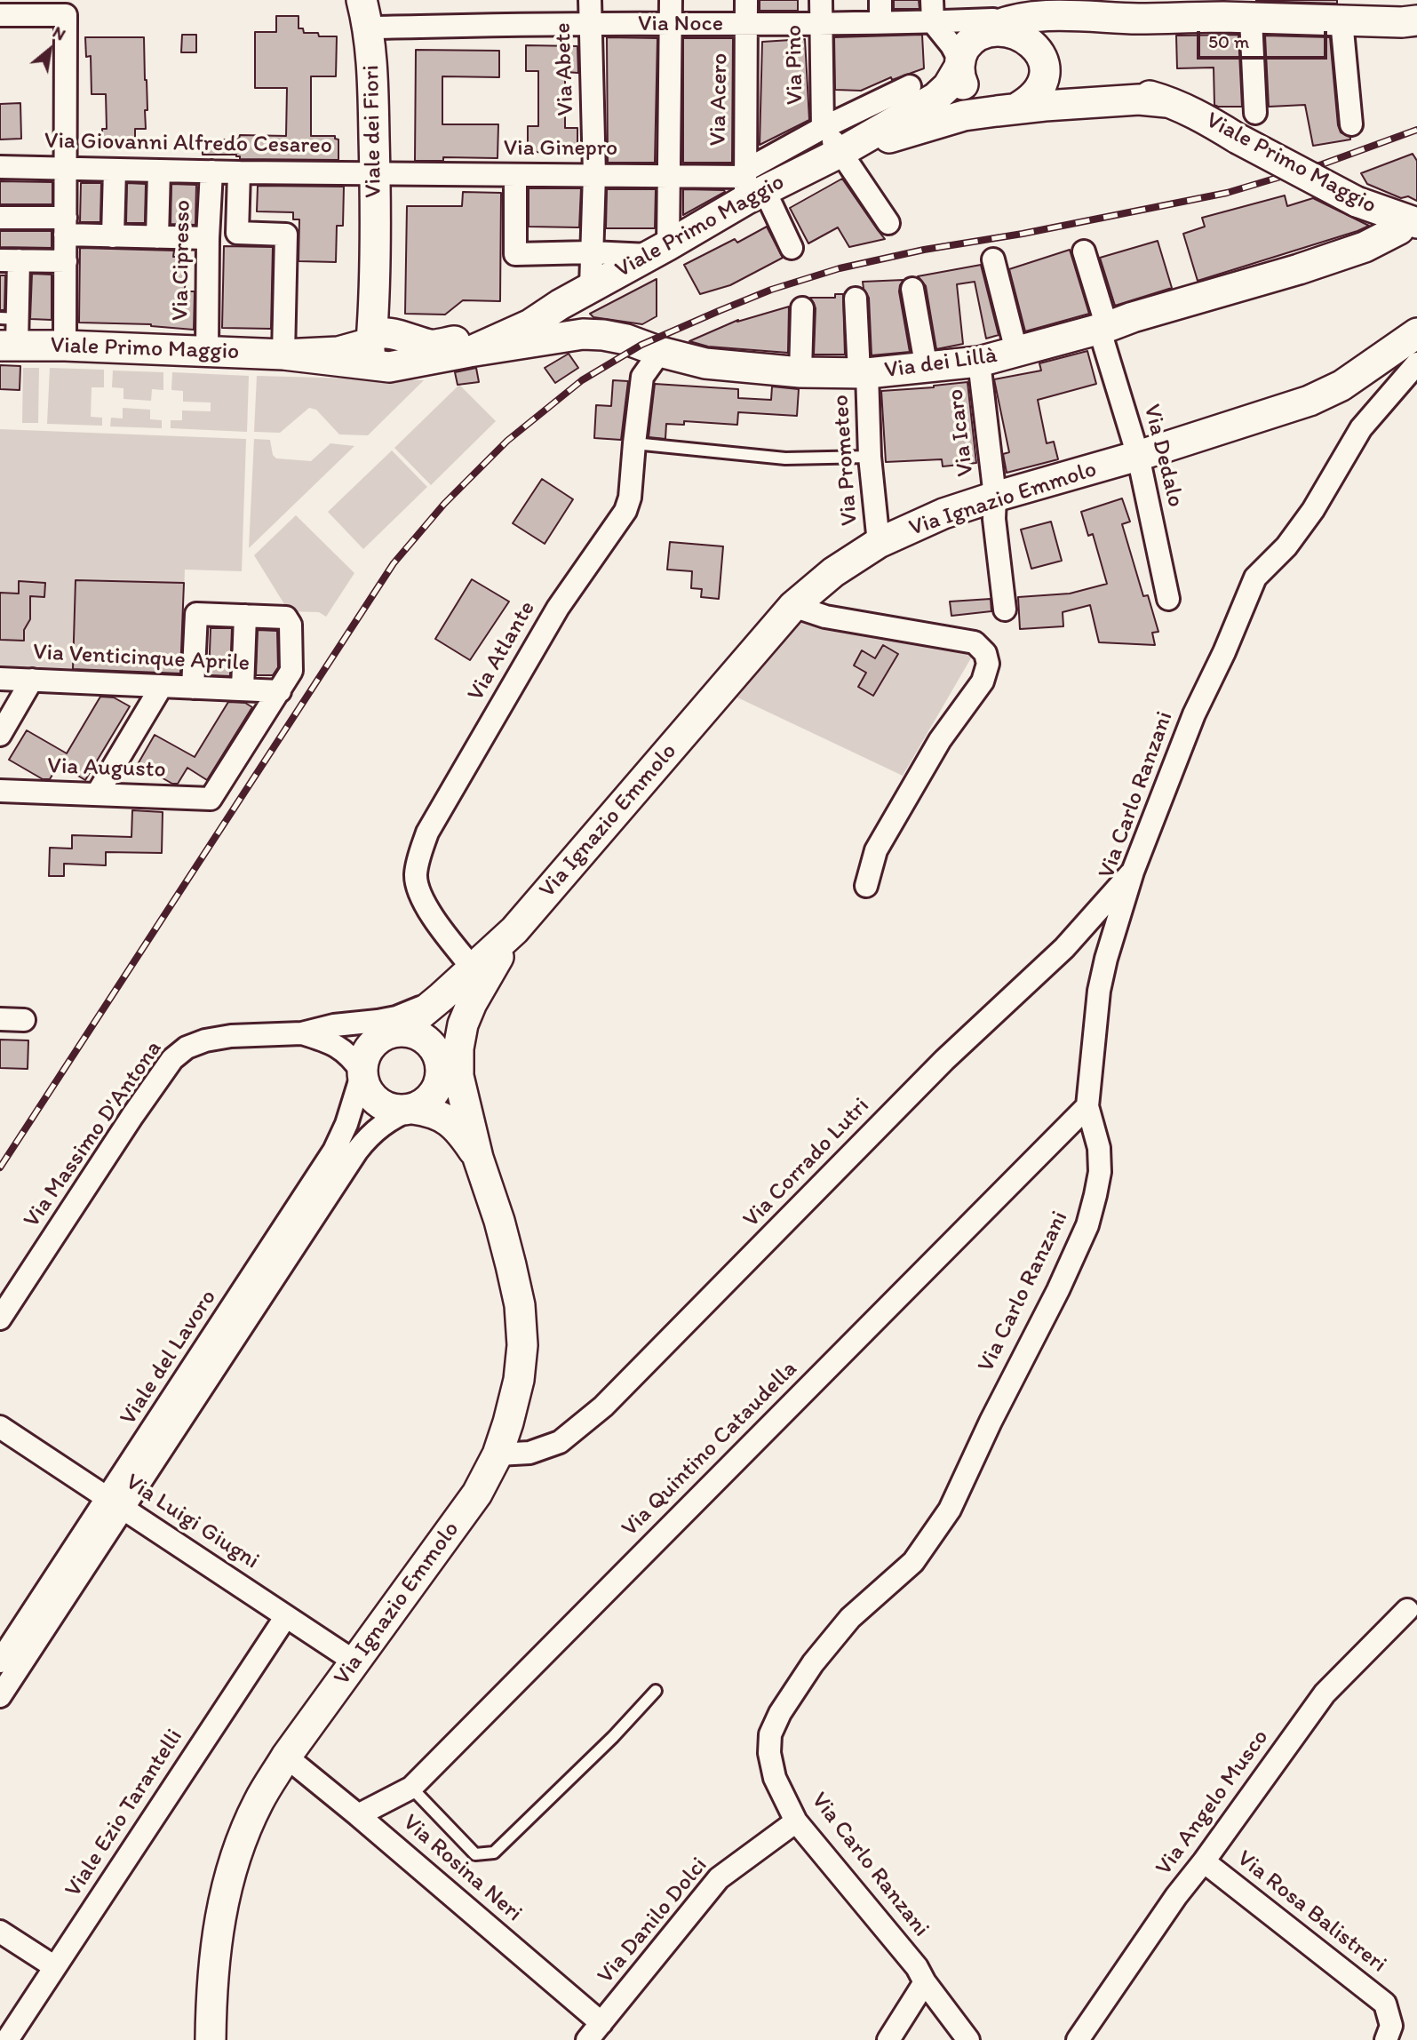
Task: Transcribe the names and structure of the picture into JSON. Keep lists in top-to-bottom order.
{
  "streets": {
    "street": [
      "Via Noce",
      "Via Pino",
      "Via Abete",
      "Via Acero",
      "Viale dei Fiori",
      "Via Giovanni Alfredo Cesareo",
      "Via Ginepro",
      "Viale Primo Maggio",
      "Via Cipresso",
      "Via dei Lillà",
      "Via Icaro",
      "Via Dedalo",
      "Via Prometeo",
      "Via Ignazio Emmolo",
      "Via Atlante",
      "Via Venticinque Aprile",
      "Via Augusto",
      "Via Carlo Ranzani",
      "Via Massimo D'Antona",
      "Via Corrado Lutri",
      "Viale del Lavoro",
      "Via Quintino Cataudella",
      "Via Luigi Giugni",
      "Via Angelo Musco",
      "Viale Ezio Tarantelli",
      "Via Rosina Neri",
      "Via Rosa Balistreri",
      "Via Danilo Dolci"
    ]
  },
  "crossings": [
    ["Via Noce", "Via Pino"],
    ["Via Noce", "Via Abete"],
    ["Via Noce", "Via Acero"],
    ["Via Noce", "Viale dei Fiori"],
    ["Via Abete", "Via Ginepro"],
    ["Via Abete", "Viale Primo Maggio"],
    ["Via Acero", "Via Ginepro"],
    ["Via Acero", "Viale Primo Maggio"],
    ["Viale dei Fiori", "Via Giovanni Alfredo Cesareo"],
    ["Viale dei Fiori", "Via Ginepro"],
    ["Viale dei Fiori", "Viale Primo Maggio"],
    ["Via Giovanni Alfredo Cesareo", "Via Ginepro"],
    ["Via Giovanni Alfredo Cesareo", "Via Cipresso"],
    ["Via Ginepro", "Viale Primo Maggio"],
    ["Viale Primo Maggio", "Via Cipresso"],
    ["Viale Primo Maggio", "Via dei Lillà"],
    ["Via dei Lillà", "Via Icaro"],
    ["Via dei Lillà", "Via Dedalo"],
    ["Via dei Lillà", "Via Prometeo"],
    ["Via dei Lillà", "Via Atlante"],
    ["Via Icaro", "Via Ignazio Emmolo"],
    ["Via Dedalo", "Via Ignazio Emmolo"],
    ["Via Prometeo", "Via Ignazio Emmolo"],
    ["Via Ignazio Emmolo", "Via Carlo Ranzani"],
    ["Via Ignazio Emmolo", "Via Corrado Lutri"],
    ["Via Ignazio Emmolo", "Via Luigi Giugni"],
    ["Via Ignazio Emmolo", "Via Rosina Neri"],
    ["Via Venticinque Aprile", "Via Augusto"],
    ["Via Carlo Ranzani", "Via Corrado Lutri"],
    ["Via Carlo Ranzani", "Via Quintino Cataudella"],
    ["Via Carlo Ranzani", "Via Danilo Dolci"],
    ["Viale del Lavoro", "Via Luigi Giugni"],
    ["Via Quintino Cataudella", "Via Rosina Neri"],
    ["Via Luigi Giugni", "Viale Ezio Tarantelli"],
    ["Via Angelo Musco", "Via Rosa Balistreri"],
    ["Via Rosina Neri", "Via Danilo Dolci"]
  ],
  "scale_bar": "50 m",
  "north": "top right"
}
